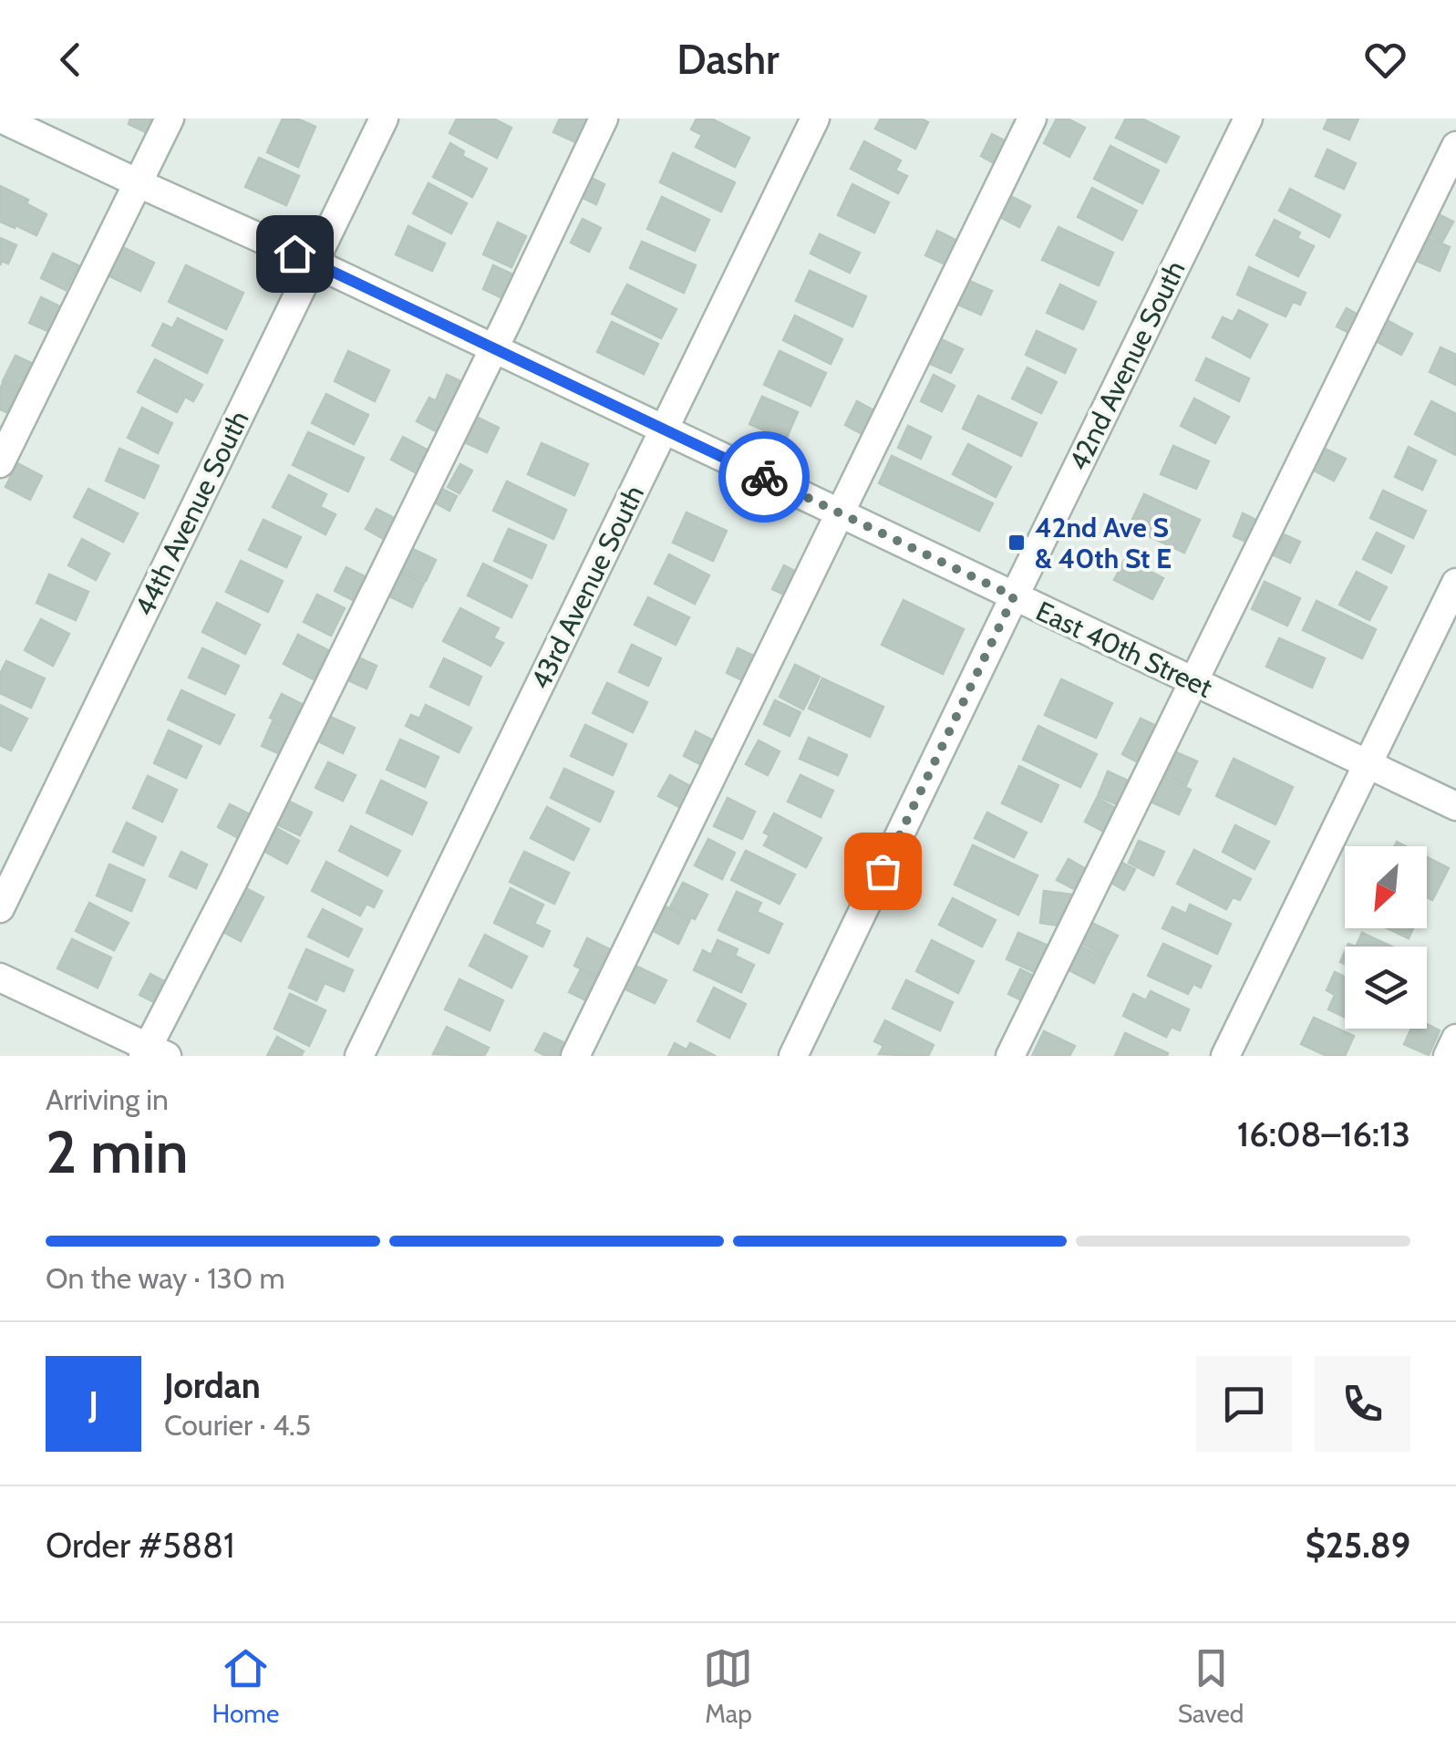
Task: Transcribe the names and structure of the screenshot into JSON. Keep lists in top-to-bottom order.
{
  "streets": {
    "street": [
      "42nd Avenue South",
      "44th Avenue South",
      "43rd Avenue South",
      "East 40th Street"
    ]
  },
  "crossings": [
    ["42nd Avenue South", "East 40th Street"],
    ["44th Avenue South", "East 40th Street"],
    ["43rd Avenue South", "East 40th Street"]
  ],
  "places": {
    "transit": ["42nd Ave S & 40th St E"]
  },
  "north": "bottom left",
  "page": {
    "header": "Dashr",
    "heading": ["2 min", "Arriving in", "16:08–16:13"],
    "panel": [
      "Jordan",
      "Courier · 4.5",
      "Order #5881",
      "$25.89"
    ],
    "bar": "On the way · 130 m",
    "round": "J",
    "tabs": ["Home", "Map", "Saved"]
  }
}
